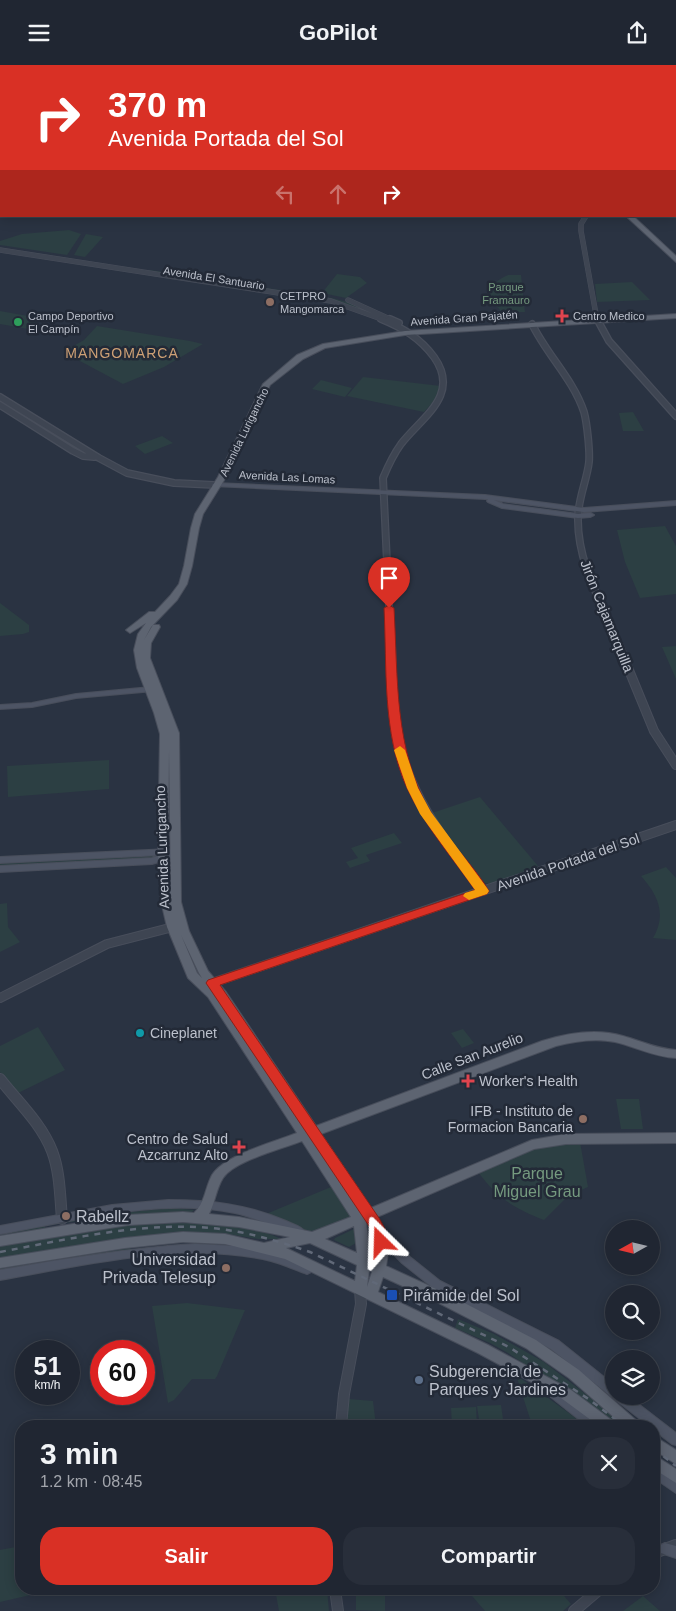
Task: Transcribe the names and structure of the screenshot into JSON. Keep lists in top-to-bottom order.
{
  "streets": {
    "main road": [
      "Avenida Gran Pajatén",
      "Avenida Lurigancho",
      "Avenida Las Lomas",
      "Calle San Aurelio"
    ],
    "street": ["Avenida El Santuario", "Jirón Cajamarquilla", "Avenida Portada del Sol"]
  },
  "crossings": [
    ["Avenida El Santuario", "Avenida Gran Pajatén"],
    ["Avenida El Santuario", "Avenida Lurigancho"],
    ["Avenida El Santuario", "Avenida Las Lomas"],
    ["Avenida El Santuario", "Avenida Portada del Sol"],
    ["Avenida Gran Pajatén", "Avenida Lurigancho"],
    ["Avenida Gran Pajatén", "Jirón Cajamarquilla"],
    ["Avenida Lurigancho", "Avenida Las Lomas"],
    ["Avenida Lurigancho", "Avenida Portada del Sol"],
    ["Avenida Lurigancho", "Calle San Aurelio"],
    ["Avenida Las Lomas", "Jirón Cajamarquilla"]
  ],
  "districts": ["MANGOMARCA"],
  "parks": ["Parque Framauro", "Parque Miguel Grau"],
  "places": {
    "other": [
      "CETPRO Mangomarca",
      "Campo Deportivo El Campín",
      "Cineplanet",
      "IFB - Instituto de Formacion Bancaria",
      "Rabellz",
      "Universidad Privada Telesup",
      "Subgerencia de Parques y Jardines"
    ],
    "health": ["Centro Medico", "Worker's Health", "Centro de Salud Azcarrunz Alto"],
    "transit": ["Pirámide del Sol"]
  },
  "north": "left",
  "page": {
    "header": "GoPilot",
    "turn": ["370 m", "Avenida Portada del Sol"],
    "speed": "51 km/h",
    "limit": "60",
    "heading": ["3 min", "1.2 km · 08:45"],
    "buttons": ["Salir", "Compartir"]
  }
}
